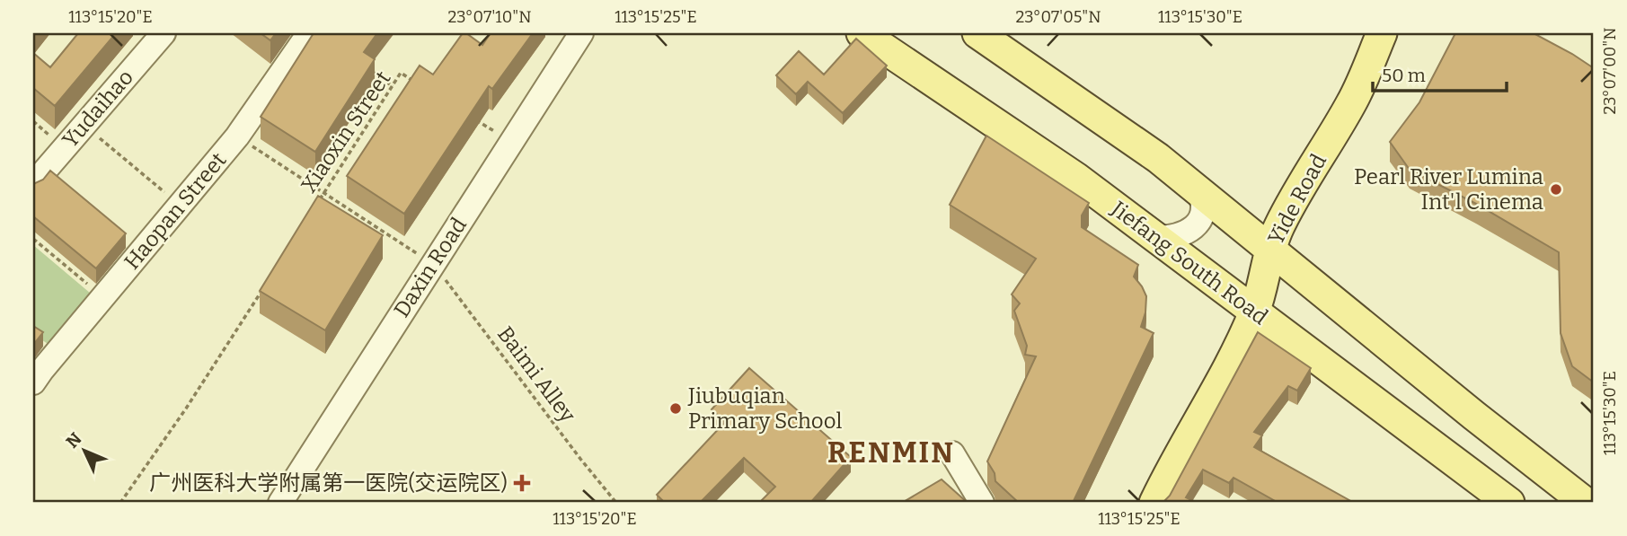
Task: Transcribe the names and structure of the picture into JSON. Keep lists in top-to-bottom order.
{
  "streets": {
    "main road": ["Yide Road", "Jiefang South Road"],
    "street": ["Yudaihao", "Haopan Street", "Daxin Road"],
    "path": ["Xiaoxin Street", "Baimi Alley"]
  },
  "crossings": [
    ["Yide Road", "Jiefang South Road"],
    ["Daxin Road", "Baimi Alley"]
  ],
  "districts": ["RENMIN"],
  "places": {
    "other": ["Pearl River Lumina Int'l Cinema", "Jiubuqian Primary School"],
    "health": ["广州医科大学附属第一医院(交运院区)"]
  },
  "scale_bar": "50 m",
  "north": "top left",
  "coordinates": [
    "113°15'20\"E",
    "23°07'10\"N",
    "113°15'25\"E",
    "23°07'05\"N",
    "113°15'30\"E",
    "23°07'00\"N"
  ]
}
